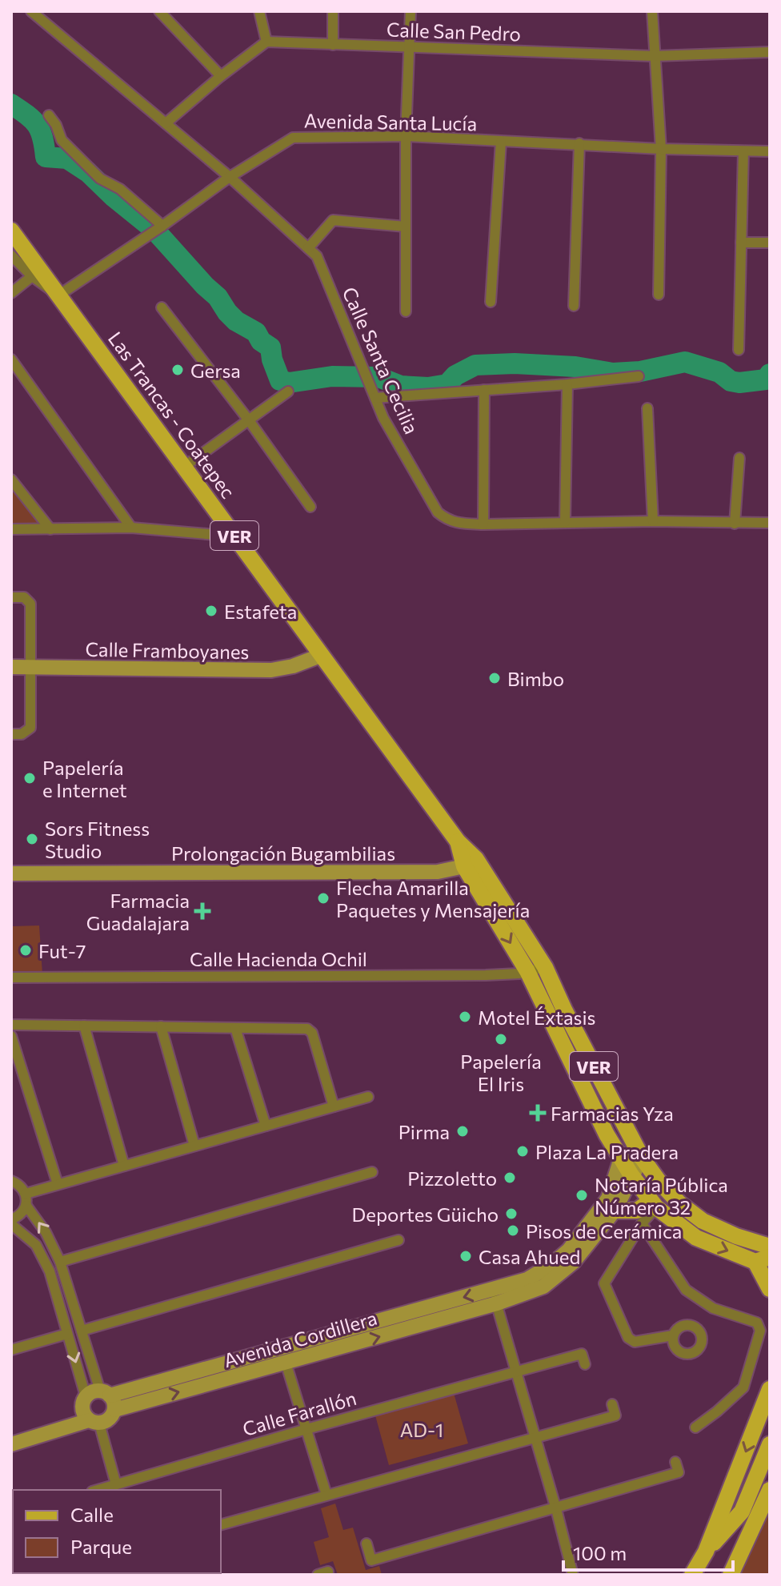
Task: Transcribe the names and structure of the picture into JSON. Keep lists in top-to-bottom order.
{
  "streets": {
    "main road": ["Las Trancas - Coatepec", "VER"],
    "street": [
      "Calle San Pedro",
      "Avenida Santa Lucía",
      "Calle Santa Cecilia",
      "Calle Framboyanes",
      "Prolongación Bugambilias",
      "Calle Hacienda Ochil",
      "Avenida Cordillera",
      "Calle Farallón"
    ]
  },
  "crossings": [
    ["Avenida Santa Lucía", "Calle Santa Cecilia"],
    ["Avenida Santa Lucía", "Las Trancas - Coatepec"],
    ["Las Trancas - Coatepec", "Calle Framboyanes"],
    ["Las Trancas - Coatepec", "Prolongación Bugambilias"],
    ["Las Trancas - Coatepec", "Calle Hacienda Ochil"],
    ["Las Trancas - Coatepec", "Avenida Cordillera"]
  ],
  "parks": ["AD-1"],
  "places": {
    "other": [
      "Gersa",
      "Estafeta",
      "Bimbo",
      "Papelería e Internet",
      "Sors Fitness Studio",
      "Flecha Amarilla Paquetes y Mensajería",
      "Fut-7",
      "Motel Éxtasis",
      "Papelería El Iris",
      "Pirma",
      "Plaza La Pradera",
      "Pizzoletto",
      "Notaría Pública Número 32",
      "Deportes Güicho",
      "Pisos de Cerámica",
      "Casa Ahued"
    ],
    "health": ["Farmacia Guadalajara", "Farmacias Yza"]
  },
  "legend": ["Calle", "Parque"],
  "scale_bar": "100 m"
}
